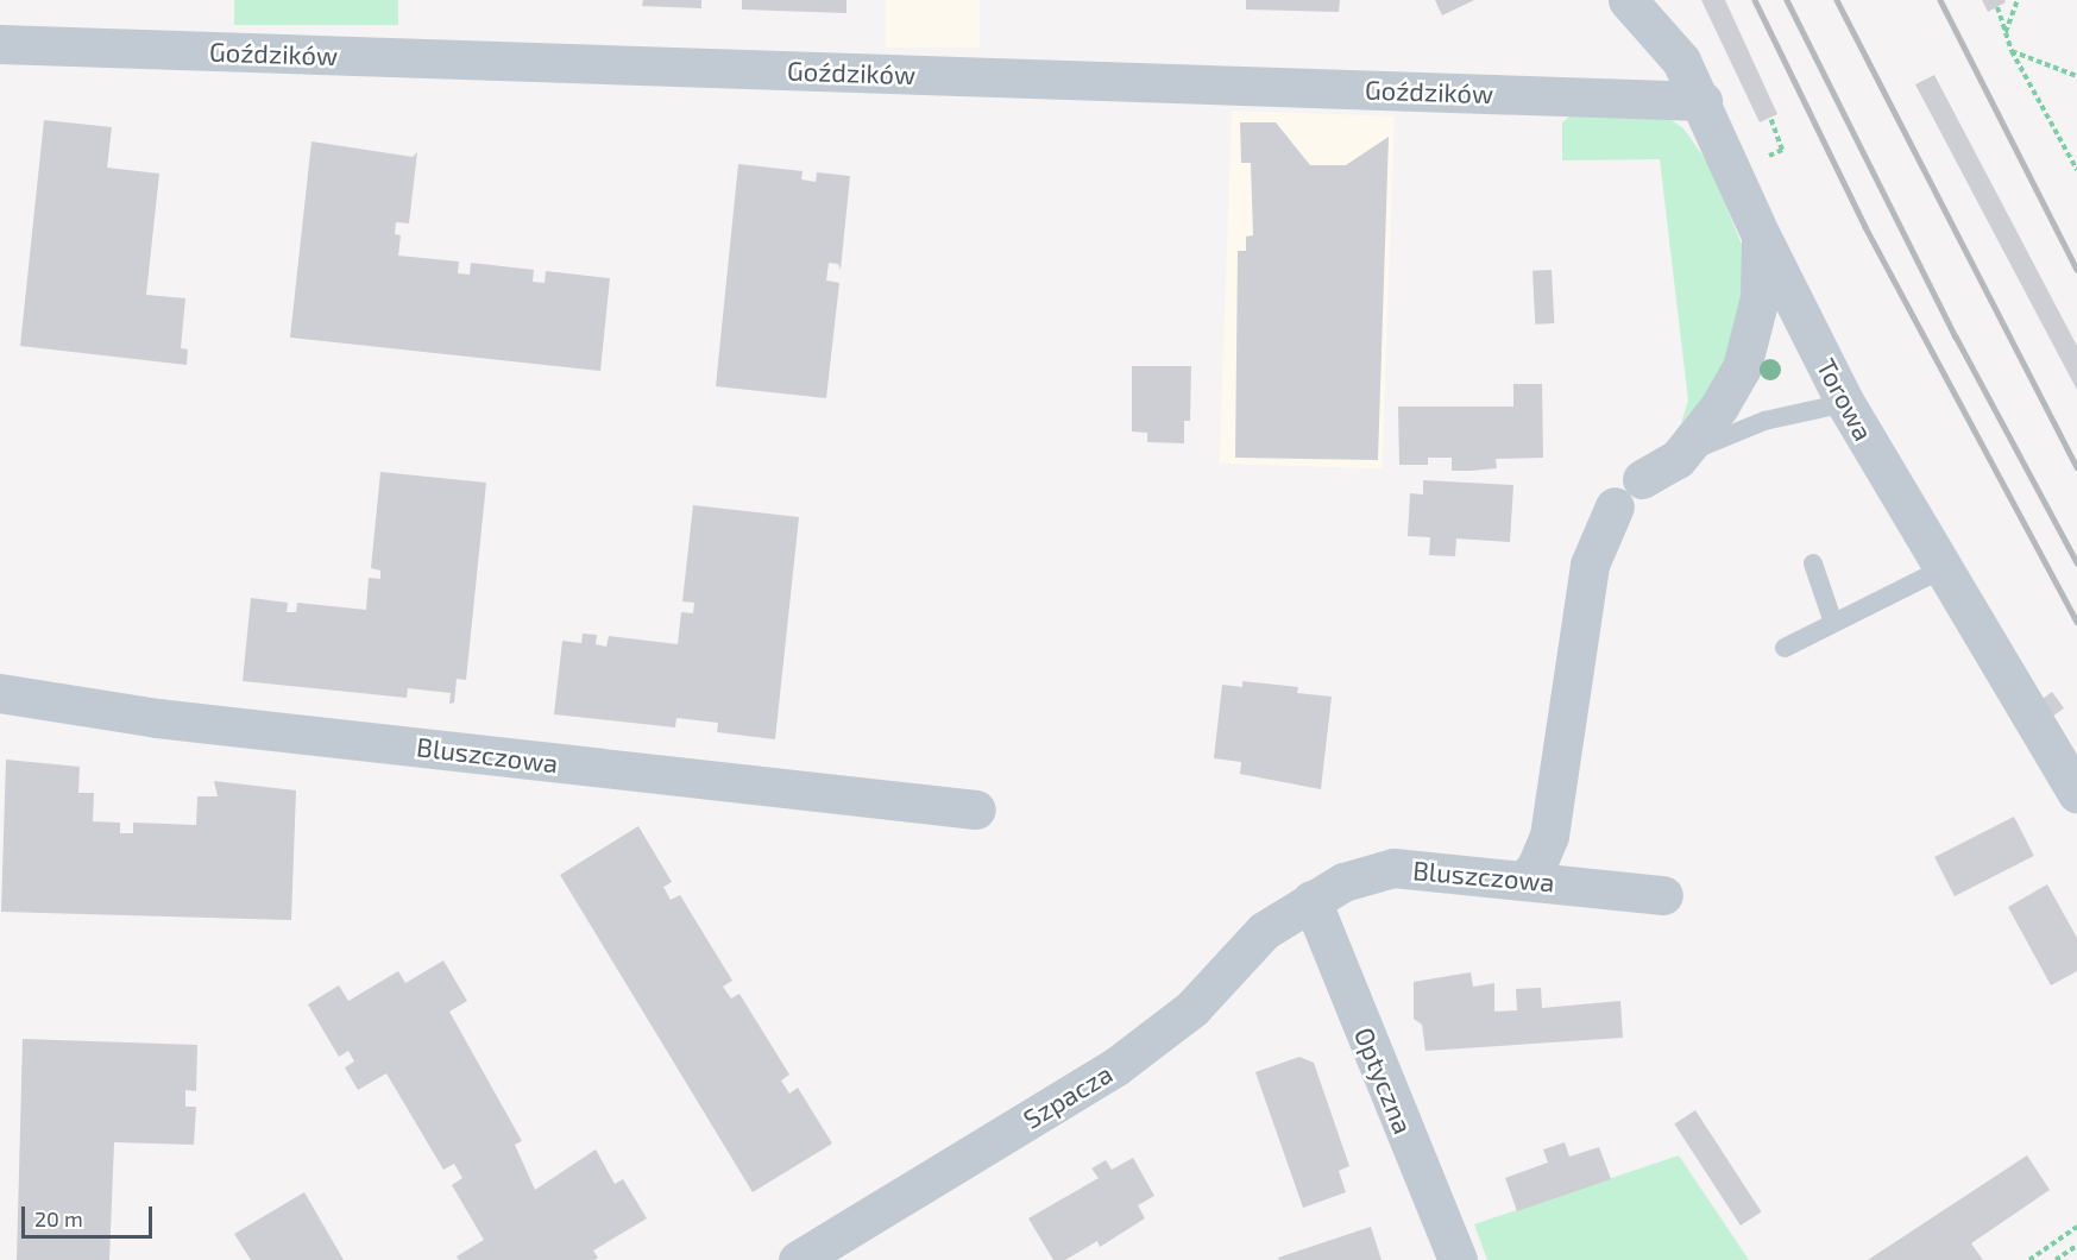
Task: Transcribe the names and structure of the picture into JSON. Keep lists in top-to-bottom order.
{
  "streets": {
    "street": [
      "Goździków",
      "Torowa",
      "Bluszczowa",
      "Optyczna",
      "Szpacza"
    ]
  },
  "crossings": [
    ["Goździków", "Torowa"],
    ["Bluszczowa", "Optyczna"],
    ["Bluszczowa", "Szpacza"],
    ["Optyczna", "Szpacza"]
  ],
  "scale_bar": "20 m"
}
